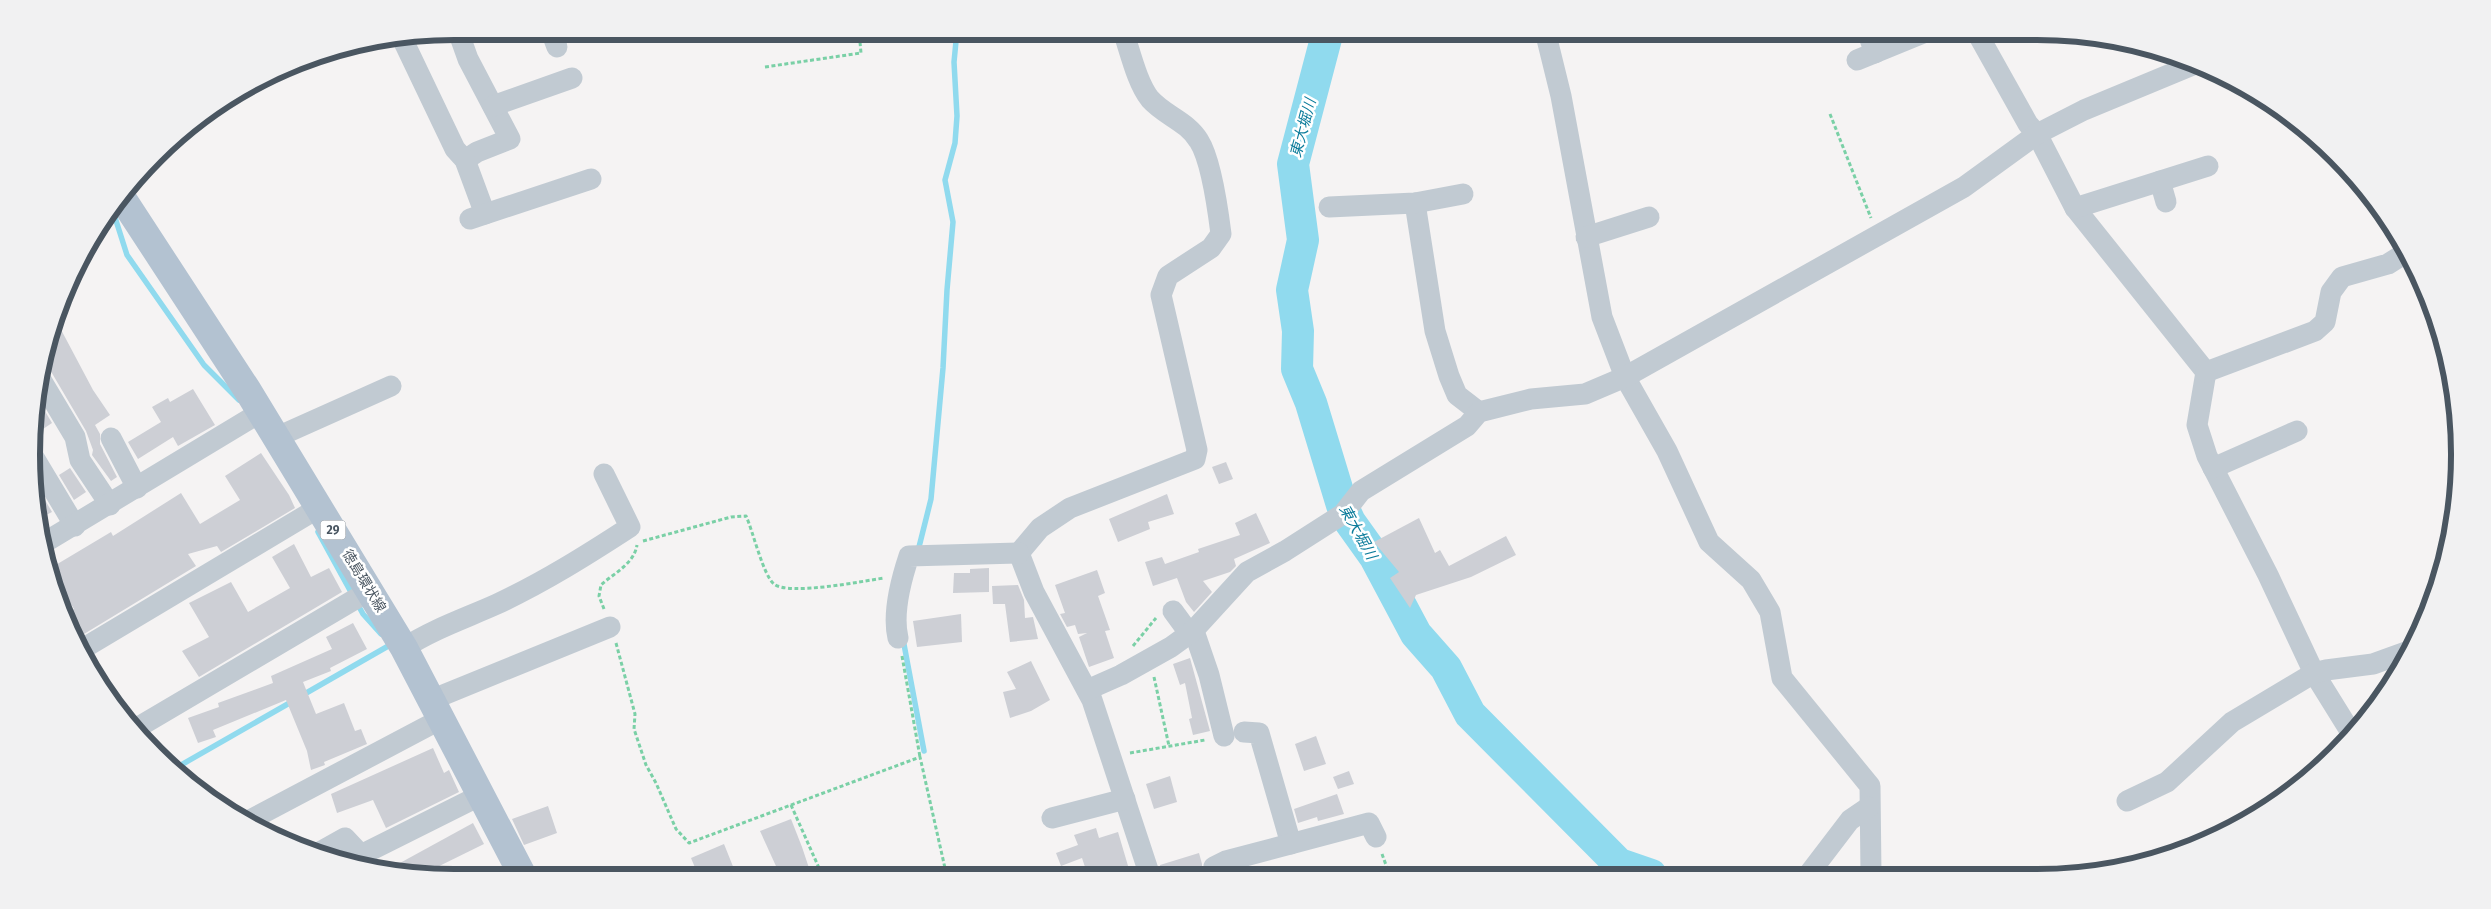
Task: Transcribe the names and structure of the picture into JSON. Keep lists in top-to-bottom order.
{
  "streets": {
    "main road": ["29", "徳島環状線"]
  },
  "water": ["東大堀川"]
}
